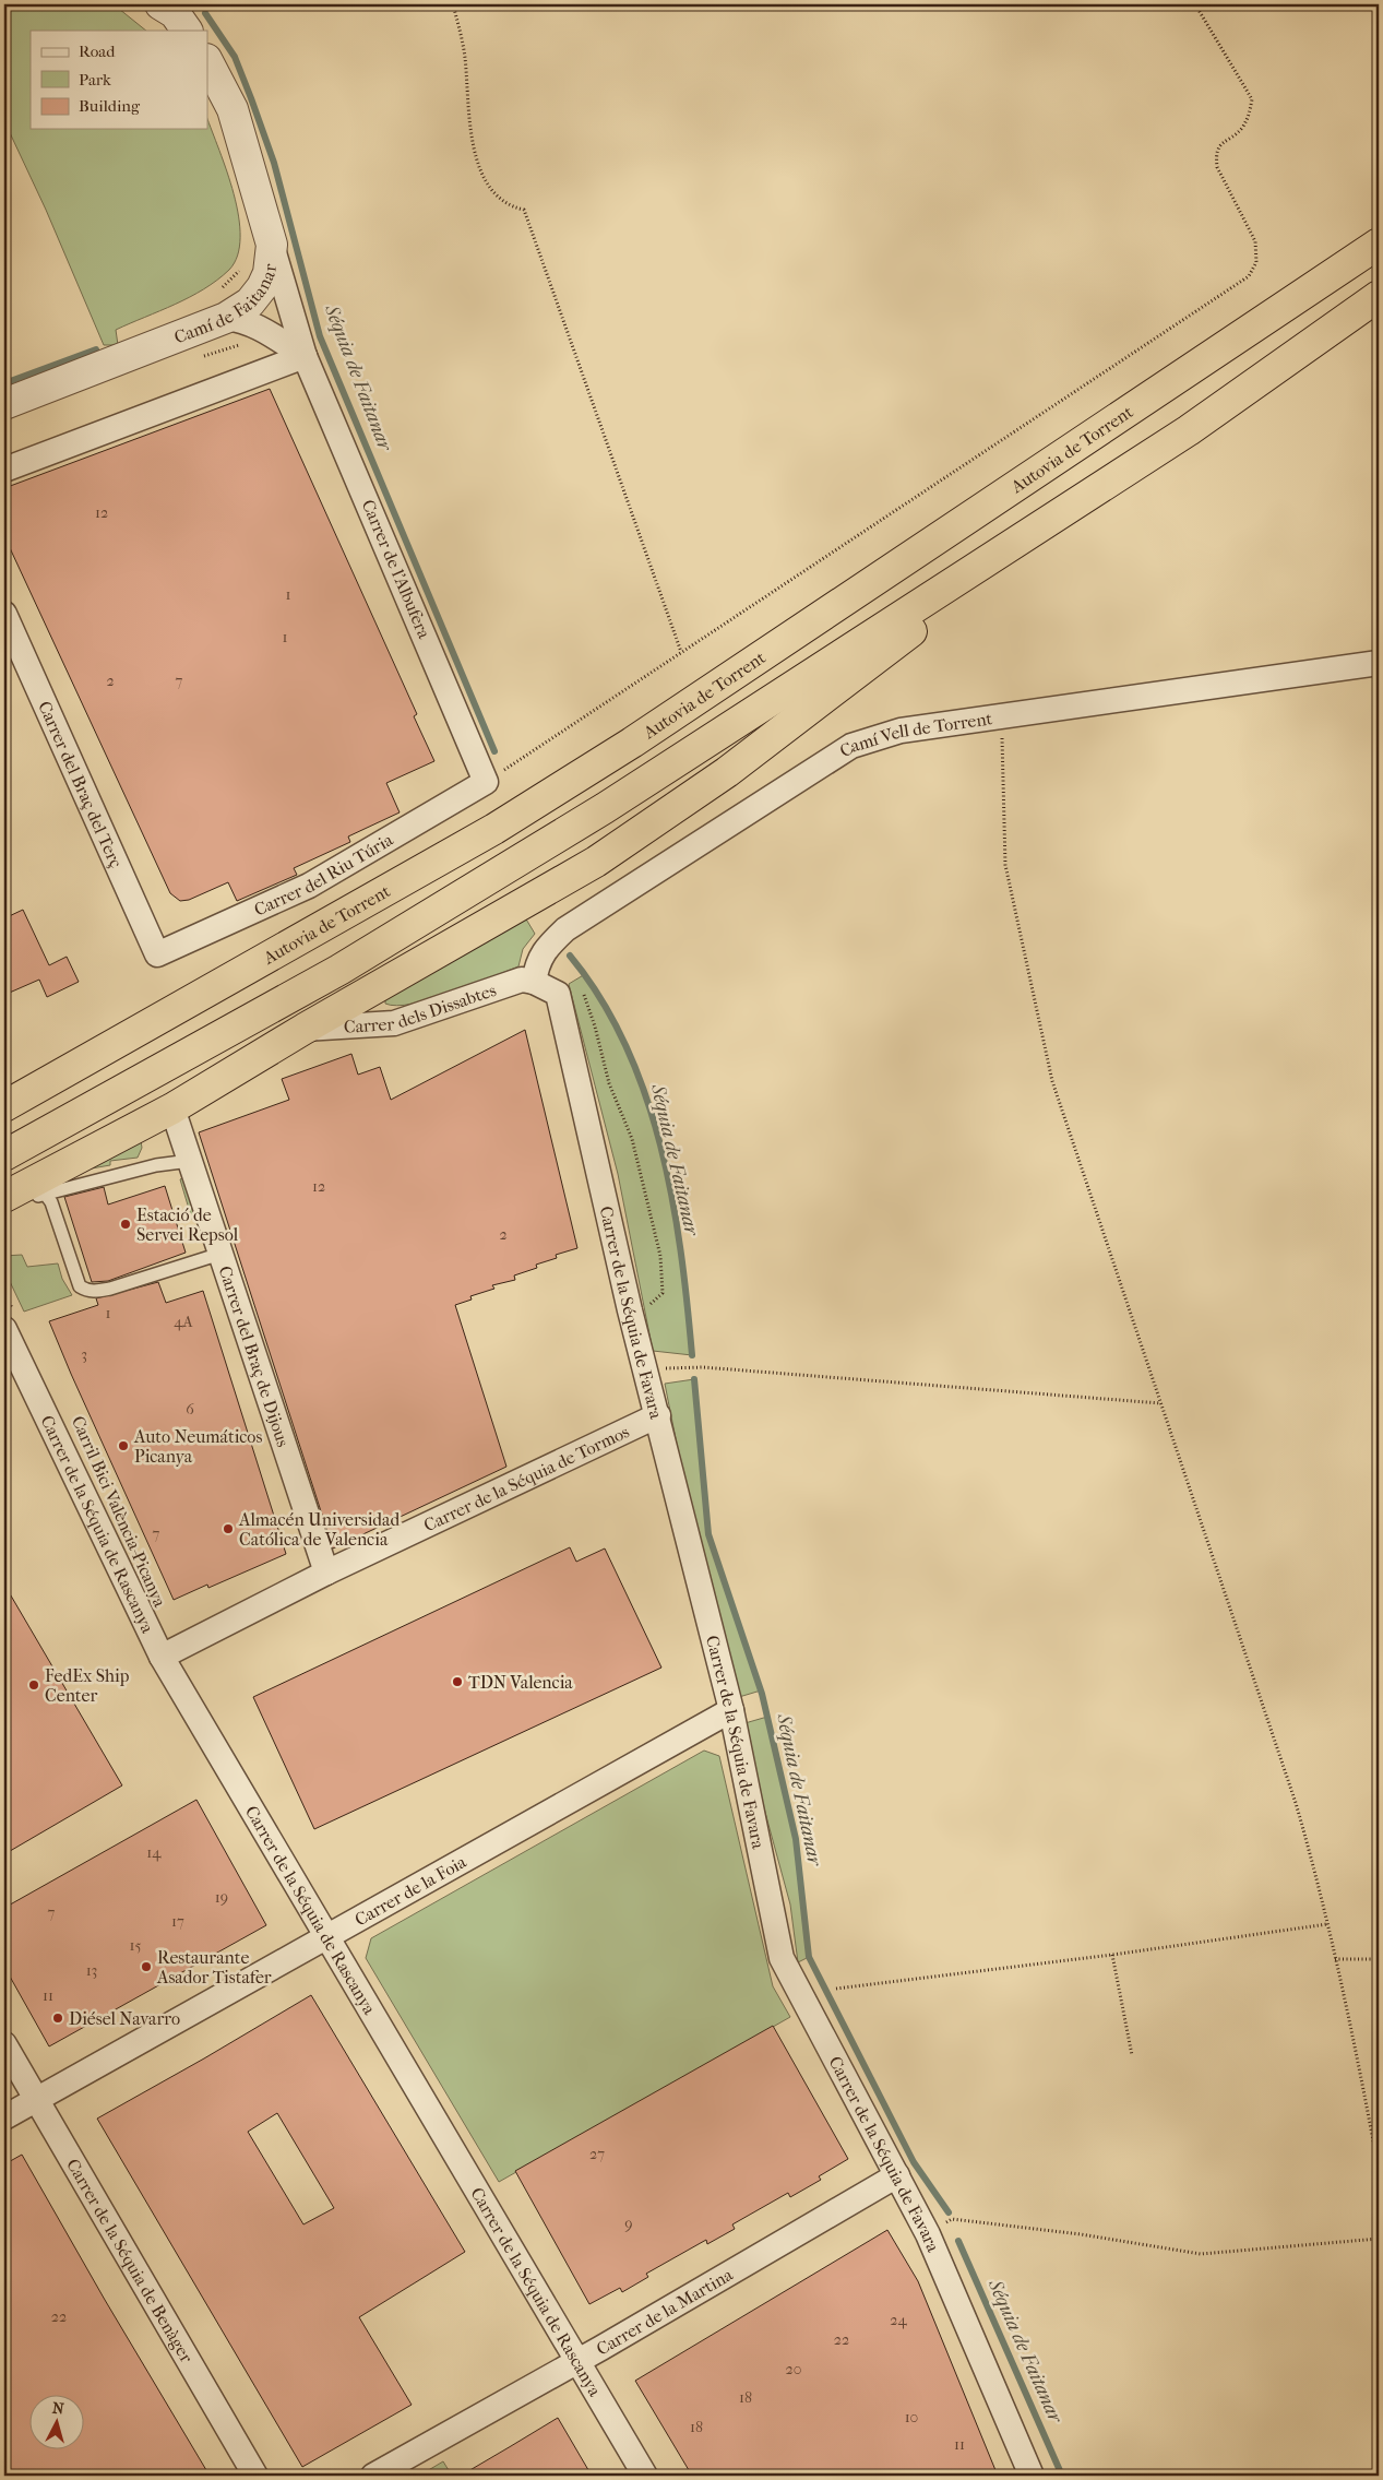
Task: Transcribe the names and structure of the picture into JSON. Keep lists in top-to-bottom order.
{
  "streets": {
    "highway": ["Autovia de Torrent"],
    "street": [
      "Camí de Faitanar",
      "Carrer de l'Albufera",
      "Camí Vell de Torrent",
      "Carrer del Braç del Terç",
      "Carrer del Riu Túria",
      "Carrer dels Dissabtes",
      "Carrer de la Séquia de Favara",
      "Carrer del Braç de Dijous",
      "Carrer de la Séquia de Tormos",
      "Carrer de la Séquia de Rascanya",
      "Carrer de la Foia",
      "Carrer de la Séquia de Benàger",
      "Carrer de la Martina"
    ]
  },
  "crossings": [
    ["Camí de Faitanar", "Carrer de l'Albufera"],
    ["Carrer de l'Albufera", "Carrer del Riu Túria"],
    ["Camí Vell de Torrent", "Carrer dels Dissabtes"],
    ["Camí Vell de Torrent", "Carrer de la Séquia de Favara"],
    ["Carrer del Braç del Terç", "Carrer del Riu Túria"],
    ["Carrer dels Dissabtes", "Carrer de la Séquia de Favara"],
    ["Carrer de la Séquia de Favara", "Carrer de la Séquia de Tormos"],
    ["Carrer de la Séquia de Favara", "Carrer de la Foia"],
    ["Carrer de la Séquia de Favara", "Carrer de la Martina"],
    ["Carrer del Braç de Dijous", "Carrer de la Séquia de Tormos"],
    ["Carrer de la Séquia de Tormos", "Carrer de la Séquia de Rascanya"],
    ["Carrer de la Séquia de Rascanya", "Carrer de la Foia"],
    ["Carrer de la Séquia de Rascanya", "Carrer de la Martina"],
    ["Carrer de la Foia", "Carrer de la Séquia de Benàger"]
  ],
  "water": ["Séquia de Faitanar"],
  "places": [
    "Estació de Servei Repsol",
    "Auto Neumáticos Picanya",
    "Almacén Universidad Católica de Valencia",
    "TDN Valencia",
    "FedEx Ship Center",
    "Restaurante Asador Tistafer",
    "Diésel Navarro"
  ],
  "house_numbers": [
    "12",
    "1",
    "1",
    "2",
    "7",
    "12",
    "2",
    "1",
    "4A",
    "3",
    "6",
    "7",
    "14",
    "19",
    "7",
    "17",
    "15",
    "13",
    "11",
    "27",
    "9",
    "22",
    "24",
    "22",
    "20",
    "18",
    "10",
    "18",
    "11"
  ],
  "legend": ["Road", "Park", "Building"],
  "north": "top"
}
